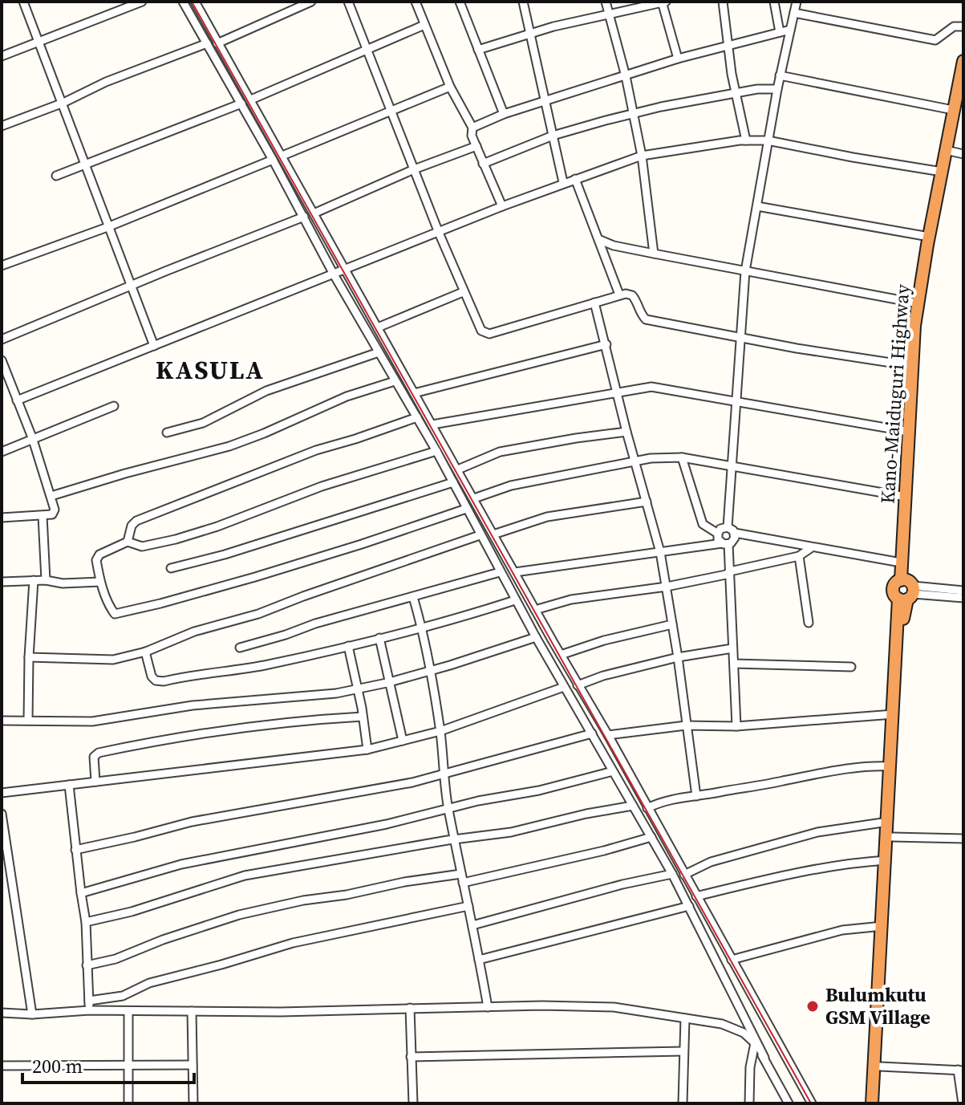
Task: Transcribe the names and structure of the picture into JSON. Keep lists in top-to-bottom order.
{
  "streets": {
    "highway": ["Kano-Maiduguri Highway"]
  },
  "districts": ["KASULA"],
  "places": ["Bulumkutu GSM Village"],
  "scale_bar": "200 m"
}
